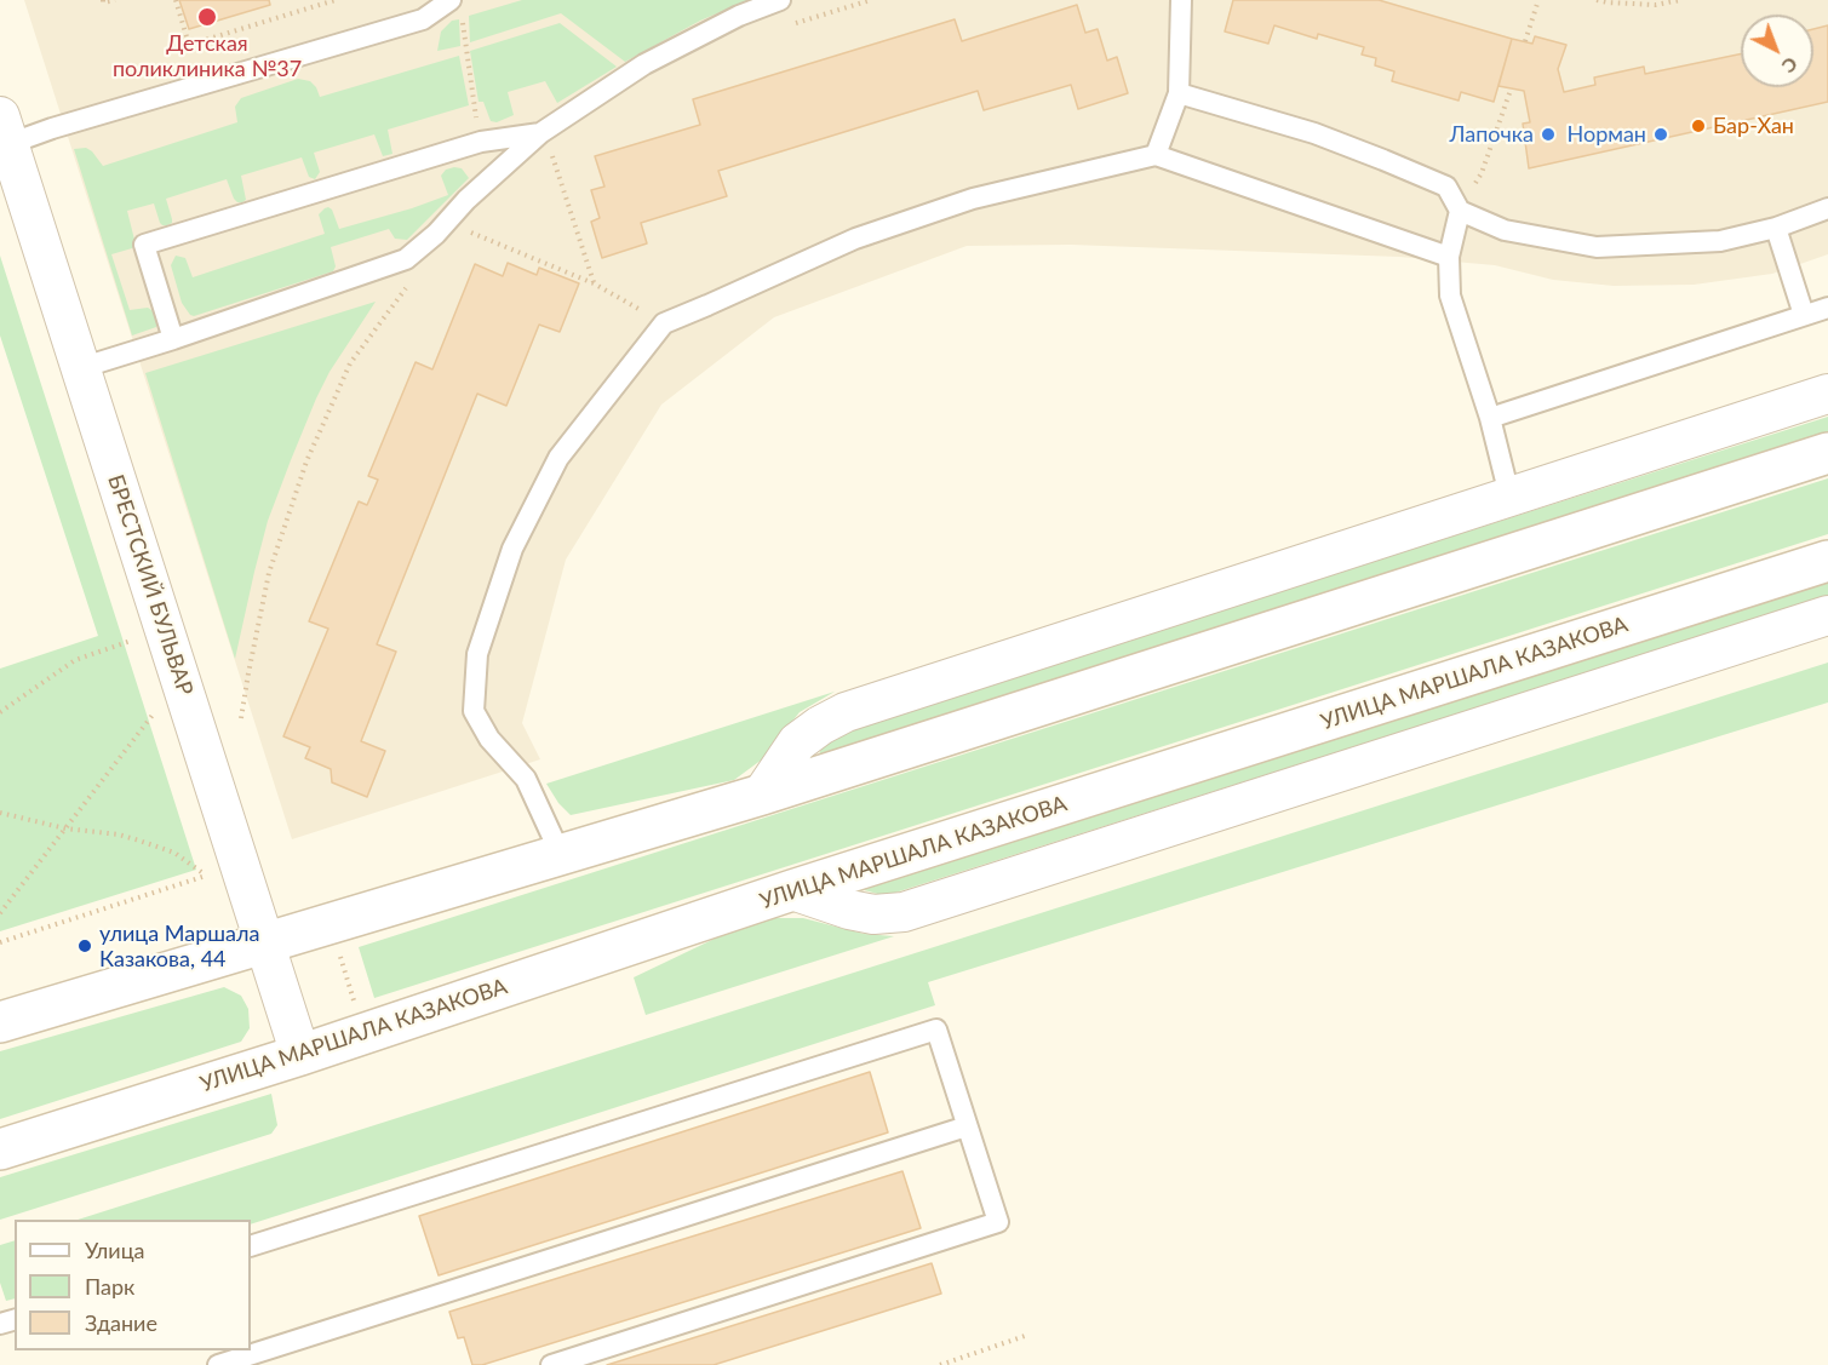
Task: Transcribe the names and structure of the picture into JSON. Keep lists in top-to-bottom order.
{
  "streets": {
    "main road": ["УЛИЦА МАРШАЛА КАЗАКОВА"],
    "street": ["БРЕСТСКИЙ БУЛЬВАР"]
  },
  "crossings": [
    ["БРЕСТСКИЙ БУЛЬВАР", "УЛИЦА МАРШАЛА КАЗАКОВА"]
  ],
  "places": [
    "Детская поликлиника №37",
    "Бар-Хан",
    "Лапочка",
    "Норман",
    "улица Маршала Казакова, 44"
  ],
  "legend": ["Улица", "Парк", "Здание"],
  "north": "bottom right"
}
